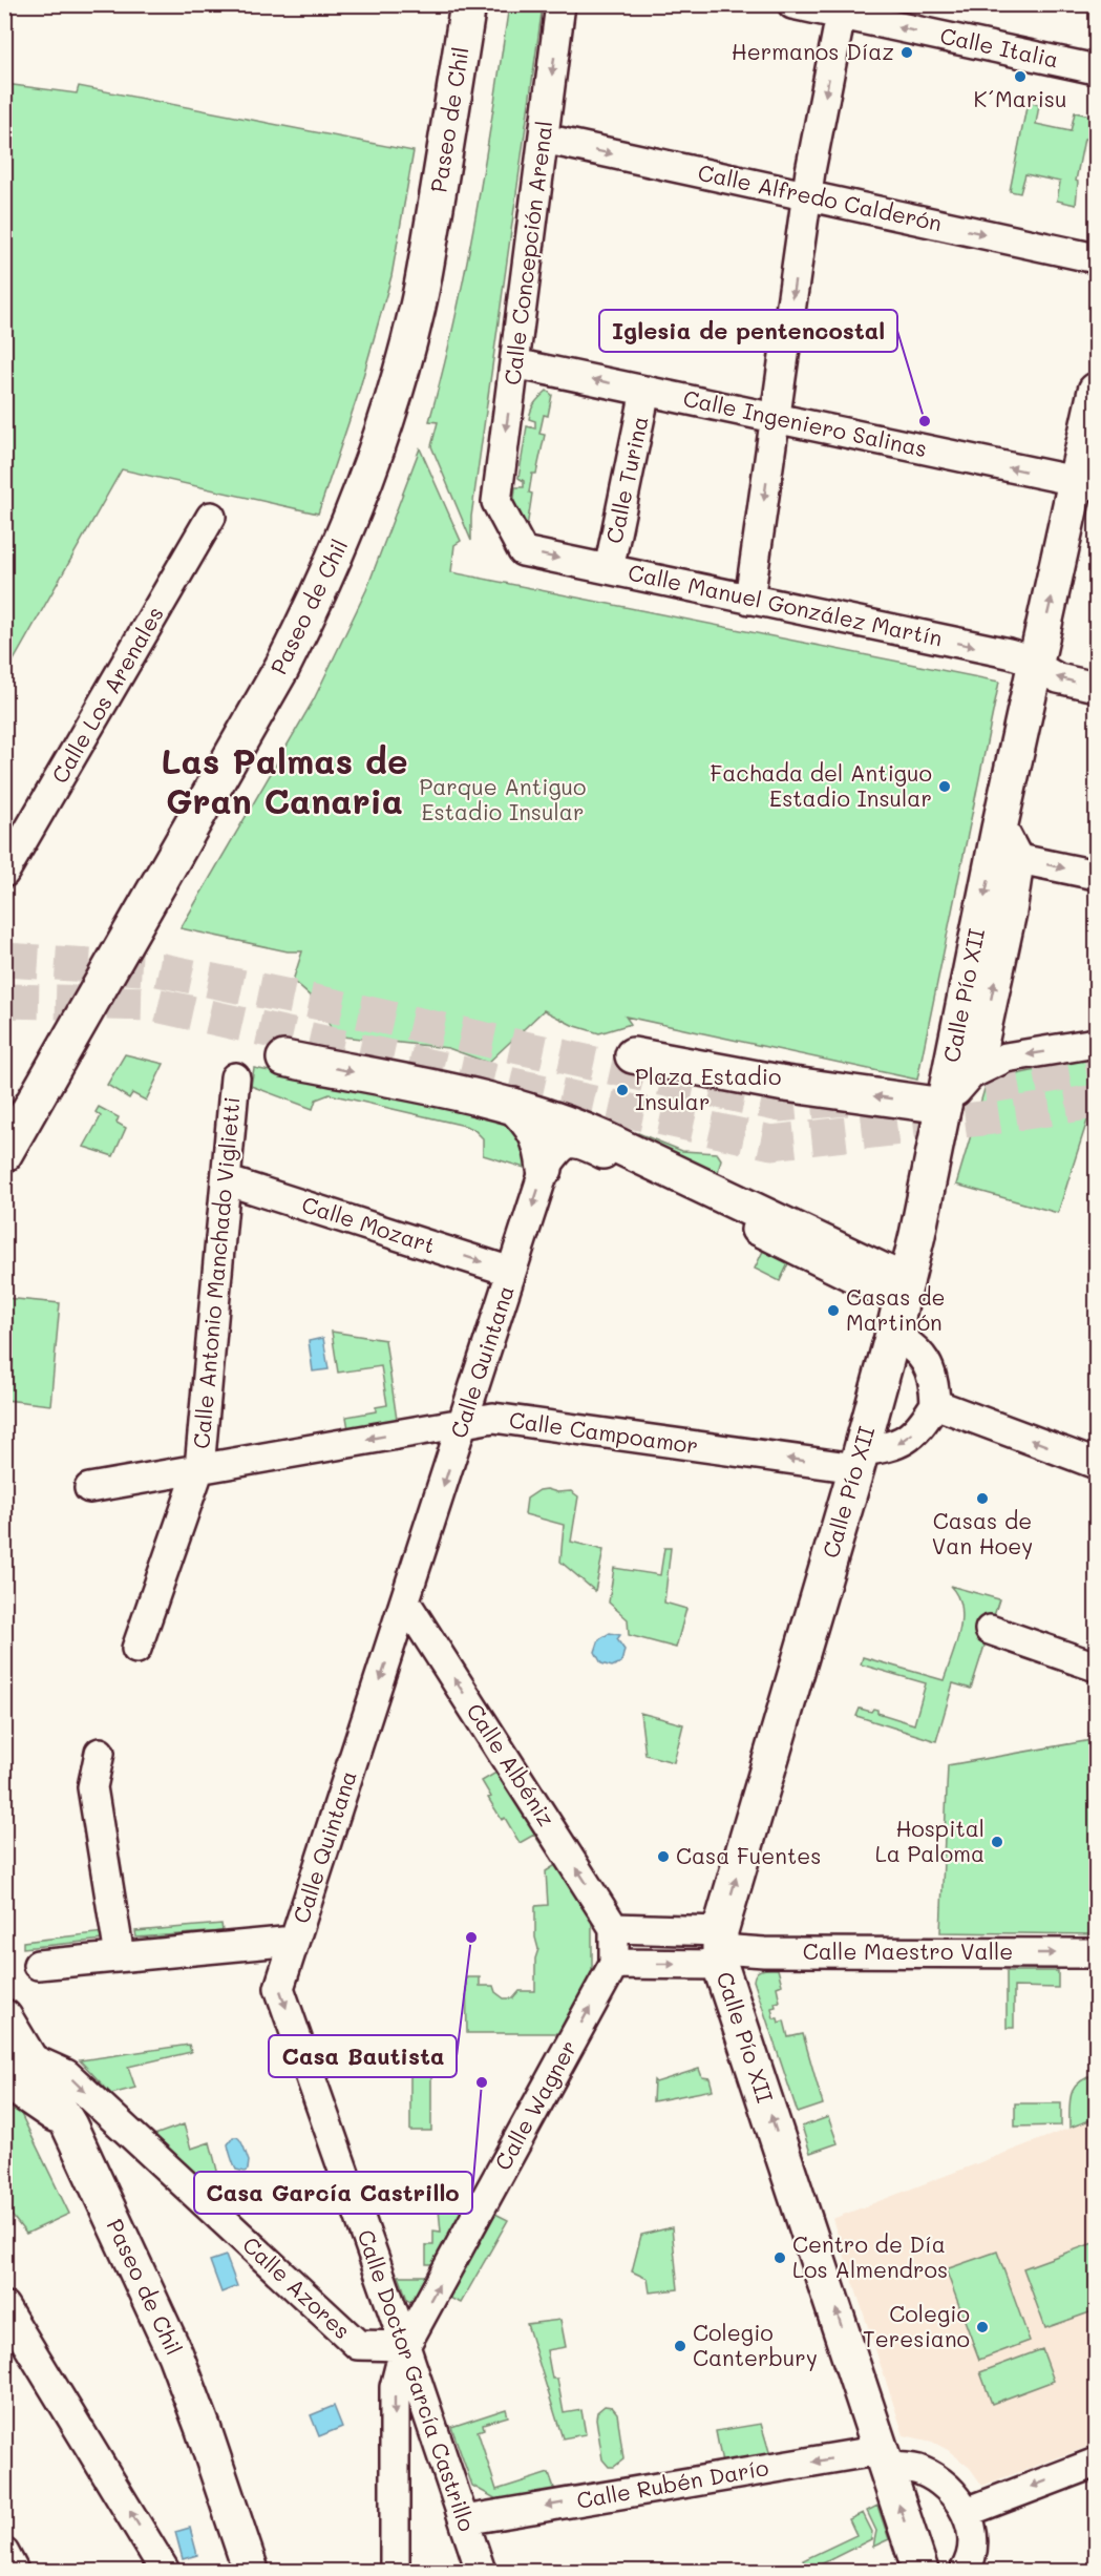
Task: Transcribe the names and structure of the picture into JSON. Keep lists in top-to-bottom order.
{
  "streets": {
    "main road": ["Paseo de Chil", "Calle Pío XII"],
    "street": [
      "Calle Italia",
      "Calle Alfredo Calderón",
      "Calle Concepción Arenal",
      "Calle Ingeniero Salinas",
      "Calle Turina",
      "Calle Manuel González Martín",
      "Calle Los Arenales",
      "Calle Mozart",
      "Calle Antonio Manchado Viglietti",
      "Calle Quintana",
      "Calle Campoamor",
      "Calle Albéniz",
      "Calle Maestro Valle",
      "Calle Wagner",
      "Calle Azores",
      "Calle Doctor García Castrillo",
      "Calle Rubén Darío"
    ]
  },
  "crossings": [
    ["Paseo de Chil", "Calle Azores"],
    ["Calle Alfredo Calderón", "Calle Concepción Arenal"],
    ["Calle Concepción Arenal", "Calle Ingeniero Salinas"],
    ["Calle Concepción Arenal", "Calle Manuel González Martín"],
    ["Calle Ingeniero Salinas", "Calle Turina"],
    ["Calle Ingeniero Salinas", "Calle Pío XII"],
    ["Calle Turina", "Calle Manuel González Martín"],
    ["Calle Manuel González Martín", "Calle Pío XII"],
    ["Calle Pío XII", "Calle Quintana"],
    ["Calle Pío XII", "Calle Campoamor"],
    ["Calle Pío XII", "Calle Maestro Valle"],
    ["Calle Pío XII", "Calle Rubén Darío"],
    ["Calle Mozart", "Calle Antonio Manchado Viglietti"],
    ["Calle Mozart", "Calle Quintana"],
    ["Calle Antonio Manchado Viglietti", "Calle Campoamor"],
    ["Calle Quintana", "Calle Campoamor"],
    ["Calle Quintana", "Calle Albéniz"],
    ["Calle Quintana", "Calle Doctor García Castrillo"],
    ["Calle Wagner", "Calle Azores"],
    ["Calle Wagner", "Calle Doctor García Castrillo"],
    ["Calle Azores", "Calle Doctor García Castrillo"],
    ["Calle Doctor García Castrillo", "Calle Rubén Darío"]
  ],
  "one_way": [
    "Calle Italia",
    "Calle Alfredo Calderón",
    "Calle Concepción Arenal",
    "Calle Ingeniero Salinas",
    "Calle Mozart",
    "Calle Quintana",
    "Calle Campoamor",
    "Calle Albéniz",
    "Calle Maestro Valle",
    "Calle Doctor García Castrillo",
    "Calle Rubén Darío"
  ],
  "districts": ["Las Palmas de Gran Canaria"],
  "parks": ["Parque Antiguo Estadio Insular"],
  "places": [
    "Hermanos Díaz",
    "K´Marisu",
    "Iglesia de pentencostal",
    "Fachada del Antiguo Estadio Insular",
    "Plaza Estadio Insular",
    "Casas de Martinón",
    "Casas de Van Hoey",
    "Hospital La Paloma",
    "Casa Fuentes",
    "Casa Bautista",
    "Casa García Castrillo",
    "Centro de Día Los Almendros",
    "Colegio Teresiano",
    "Colegio Canterbury"
  ]
}
